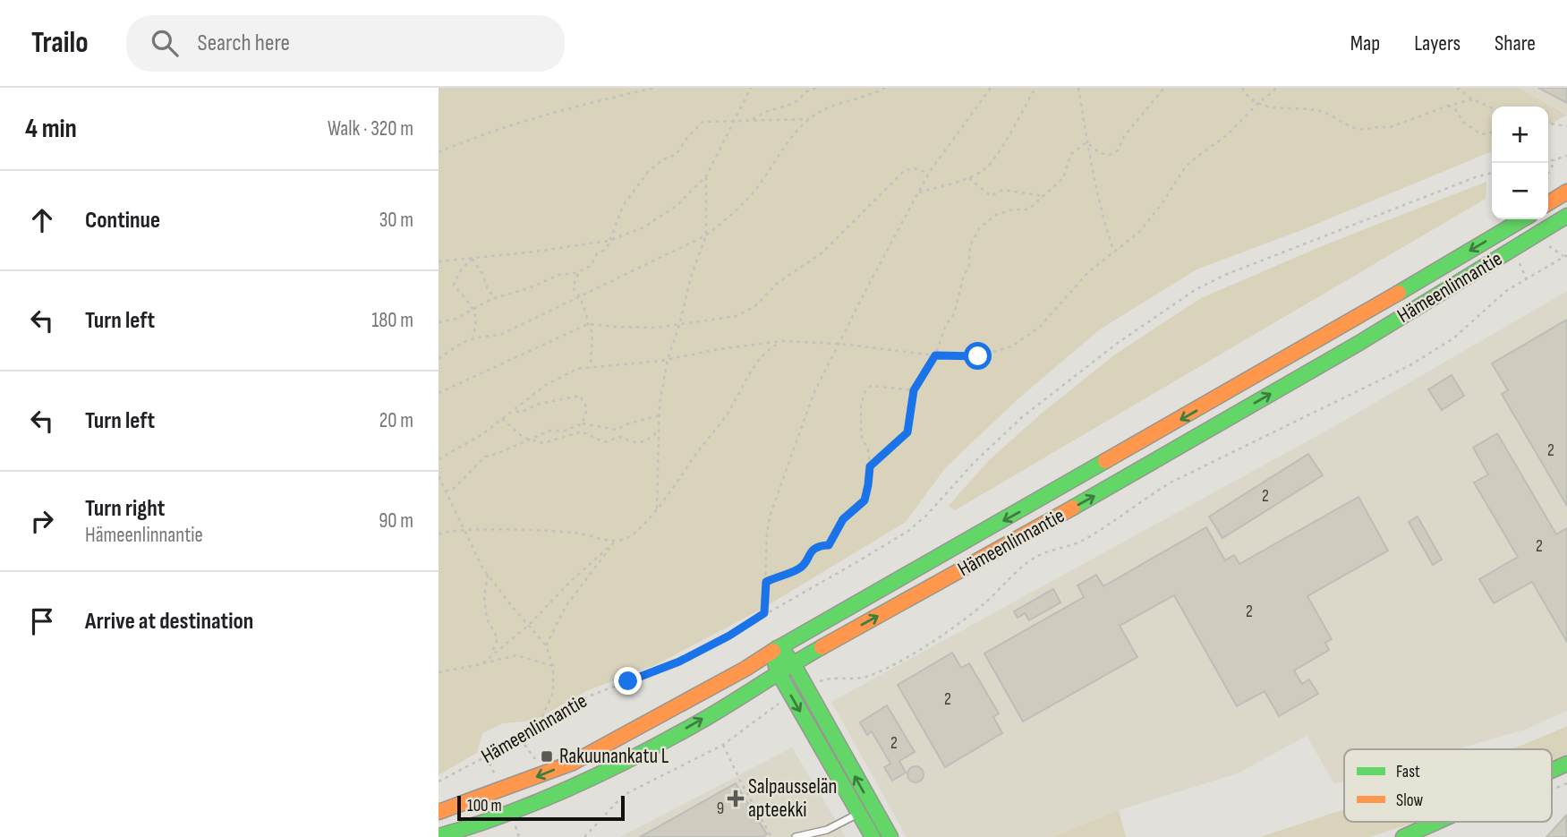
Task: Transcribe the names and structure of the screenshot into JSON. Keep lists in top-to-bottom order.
{
  "streets": {
    "main road": ["Hämeenlinnantie"]
  },
  "places": {
    "transit": ["Rakuunankatu L"],
    "health": ["Salpausselän apteekki"]
  },
  "house_numbers": [
    "2",
    "2",
    "2",
    "2",
    "2",
    "2",
    "9"
  ],
  "legend": ["Fast", "Slow"],
  "scale_bar": "100 m",
  "page": {
    "header": "Trailo",
    "search": "Search here",
    "nav": ["Map", "Layers", "Share"],
    "heading": ["4 min", "Walk · 320 m"],
    "map_buttons": ["+", "−"],
    "list": [
      ["Continue", "30 m"],
      ["Turn left", "180 m"],
      ["Turn left", "20 m"],
      ["Turn right", "Hämeenlinnantie", "90 m"],
      "Arrive at destination"
    ],
    "scale": "100 m"
  }
}
